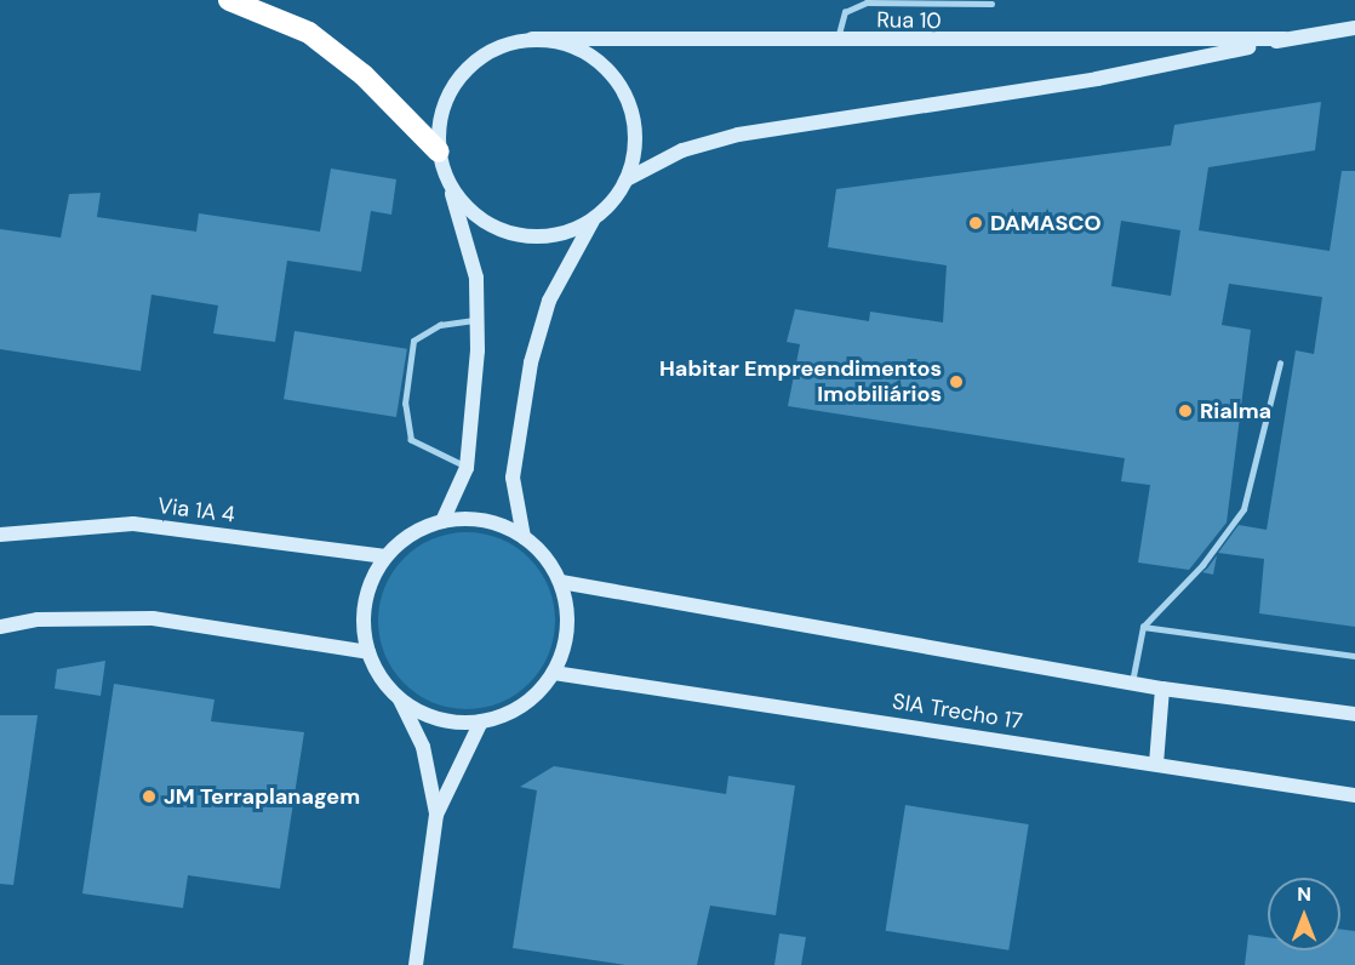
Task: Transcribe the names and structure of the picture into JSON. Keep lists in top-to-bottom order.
{
  "streets": {
    "street": ["Rua 10", "Via 1A 4", "SIA Trecho 17"]
  },
  "crossings": [
    ["Via 1A 4", "SIA Trecho 17"]
  ],
  "places": [
    "DAMASCO",
    "Habitar Empreendimentos Imobiliários",
    "Rialma",
    "JM Terraplanagem"
  ],
  "north": "top"
}
